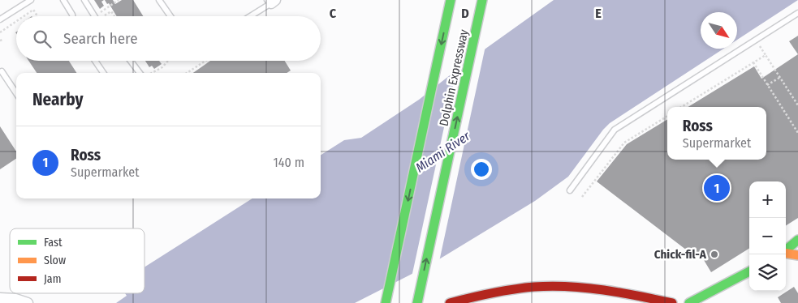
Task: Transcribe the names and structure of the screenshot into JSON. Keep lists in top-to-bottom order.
{
  "streets": {
    "main road": ["Dolphin Expressway"]
  },
  "water": ["Miami River"],
  "places": ["Chick-fil-A"],
  "legend": ["Fast", "Slow", "Jam"],
  "north": "bottom right",
  "page": {
    "search": "Search here",
    "heading": "Nearby",
    "popup": ["Ross", "Supermarket"],
    "list": [
      {
        "mark": "1",
        "name": "Ross",
        "note": "Supermarket",
        "value": "140 m"
      }
    ],
    "pins": "1",
    "map_buttons": ["+", "−"]
  },
  "grid": {
    "columns": ["C", "D", "E"]
  }
}
